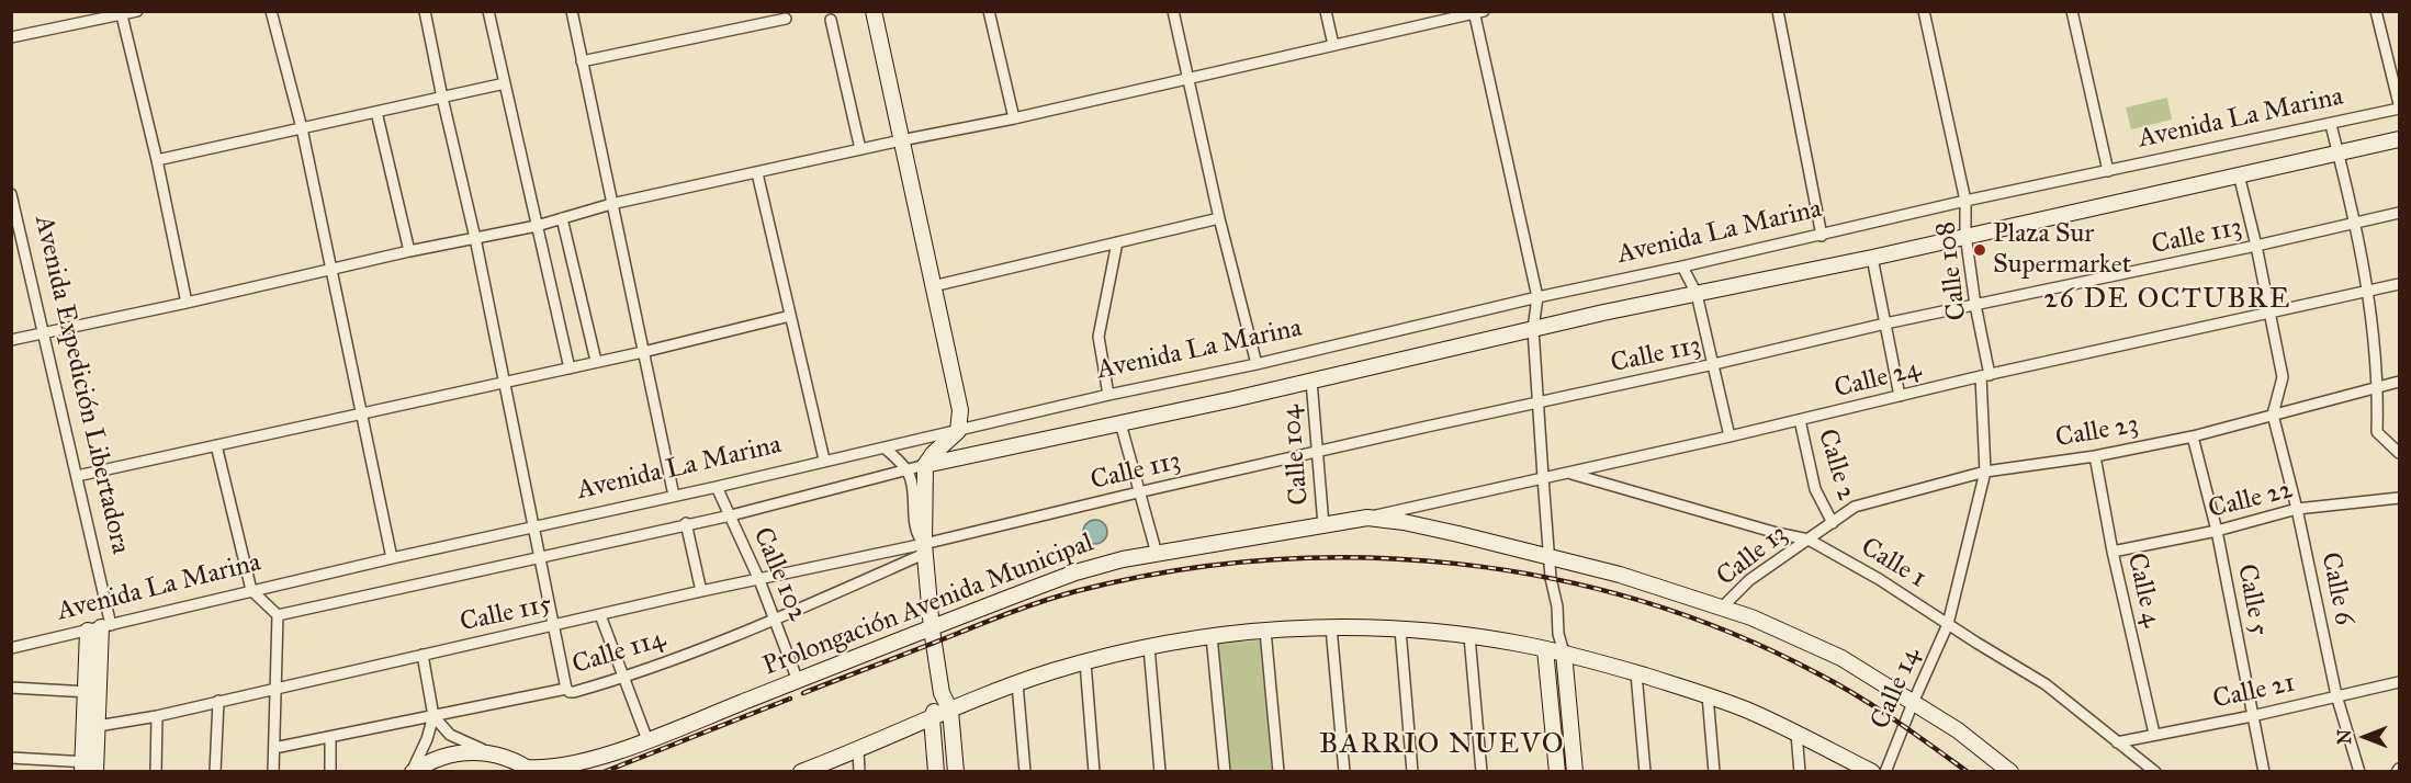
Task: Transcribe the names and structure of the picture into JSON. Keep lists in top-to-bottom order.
{
  "streets": {
    "street": [
      "Avenida La Marina",
      "Calle 113",
      "Calle 108",
      "Calle 24",
      "Avenida Expedición Libertadora",
      "Calle 23",
      "Calle 104",
      "Calle 2",
      "Calle 22",
      "Calle 13",
      "Calle 1",
      "Calle 102",
      "Calle 6",
      "Calle 4",
      "Calle 5",
      "Prolongación Avenida Municipal",
      "Calle 115",
      "Calle 114",
      "Calle 14",
      "Calle 21"
    ]
  },
  "crossings": [
    ["Avenida La Marina", "Calle 108"],
    ["Avenida La Marina", "Avenida Expedición Libertadora"],
    ["Avenida La Marina", "Calle 104"],
    ["Avenida La Marina", "Calle 102"],
    ["Calle 113", "Calle 108"],
    ["Calle 113", "Calle 104"],
    ["Calle 113", "Calle 115"],
    ["Calle 113", "Calle 114"],
    ["Calle 108", "Calle 24"],
    ["Calle 108", "Calle 23"],
    ["Calle 108", "Calle 14"],
    ["Calle 24", "Calle 2"],
    ["Calle 24", "Calle 1"],
    ["Calle 24", "Prolongación Avenida Municipal"],
    ["Avenida Expedición Libertadora", "Calle 115"],
    ["Calle 23", "Calle 2"],
    ["Calle 23", "Calle 13"],
    ["Calle 23", "Calle 1"],
    ["Calle 23", "Calle 6"],
    ["Calle 23", "Calle 4"],
    ["Calle 23", "Calle 5"],
    ["Calle 23", "Calle 14"],
    ["Calle 104", "Prolongación Avenida Municipal"],
    ["Calle 22", "Calle 6"],
    ["Calle 22", "Calle 4"],
    ["Calle 22", "Calle 5"],
    ["Calle 13", "Calle 1"],
    ["Calle 13", "Prolongación Avenida Municipal"],
    ["Calle 1", "Calle 14"],
    ["Calle 1", "Calle 21"],
    ["Calle 102", "Prolongación Avenida Municipal"],
    ["Calle 102", "Calle 115"],
    ["Calle 102", "Calle 114"],
    ["Calle 6", "Calle 21"],
    ["Calle 4", "Calle 21"],
    ["Calle 5", "Calle 21"],
    ["Prolongación Avenida Municipal", "Calle 14"],
    ["Calle 115", "Calle 114"]
  ],
  "districts": ["26 DE OCTUBRE", "BARRIO NUEVO"],
  "places": ["Plaza Sur Supermarket"],
  "north": "left"
}
